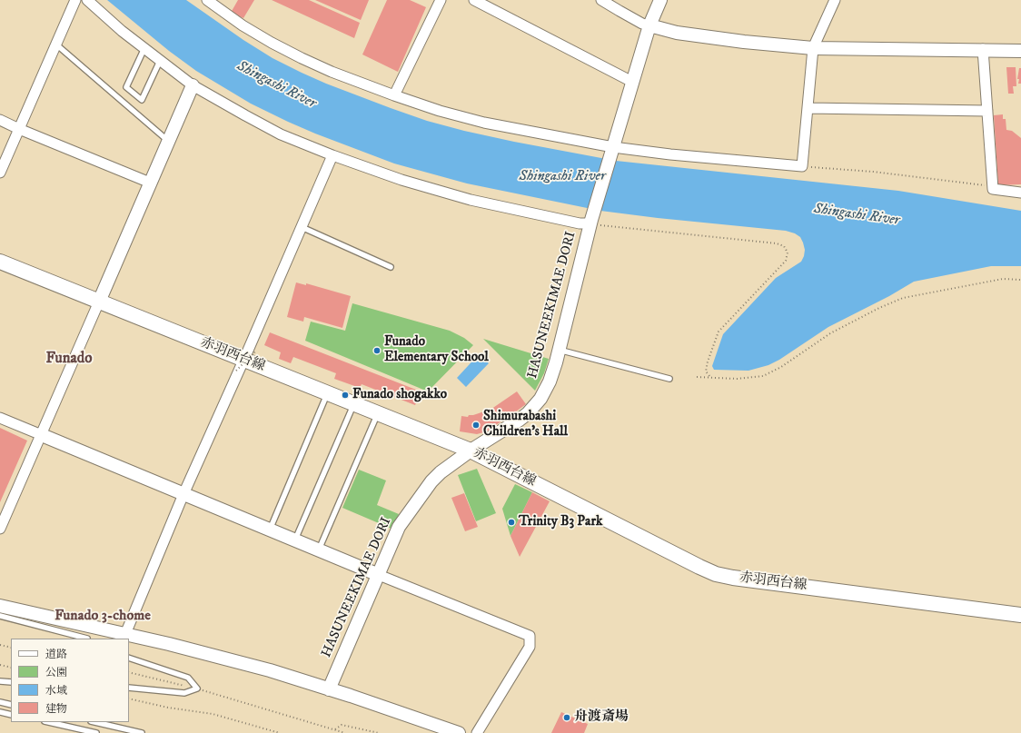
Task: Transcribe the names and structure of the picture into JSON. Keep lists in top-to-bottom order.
{
  "streets": {
    "main road": ["赤羽西台線"],
    "street": ["HASUNEEKIMAE DORI"]
  },
  "crossings": [
    ["HASUNEEKIMAE DORI", "赤羽西台線"]
  ],
  "districts": ["Funado", "Funado 3-chome"],
  "water": ["Shingashi River"],
  "places": [
    "Funado Elementary School",
    "Funado shogakko",
    "Shimurabashi Children's Hall",
    "Trinity B3 Park",
    "舟渡斎場"
  ],
  "legend": [
    "道路",
    "公園",
    "水域",
    "建物"
  ]
}
